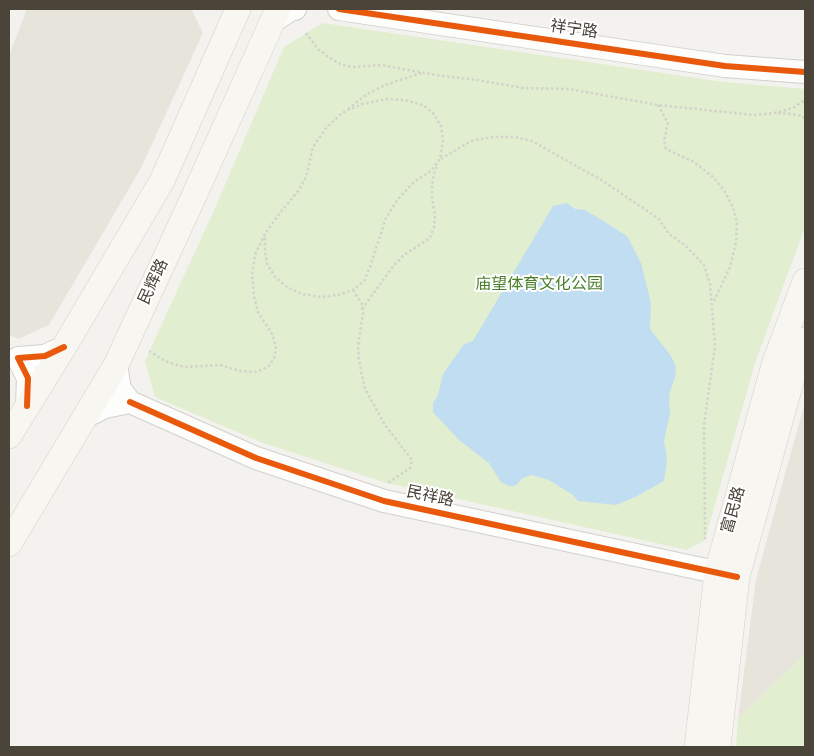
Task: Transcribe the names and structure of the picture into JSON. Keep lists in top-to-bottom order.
{
  "streets": {
    "main road": ["民辉路", "富民路"],
    "street": ["祥宁路", "民祥路"]
  },
  "crossings": [
    ["民祥路", "富民路"]
  ],
  "parks": ["庙望体育文化公园"]
}
